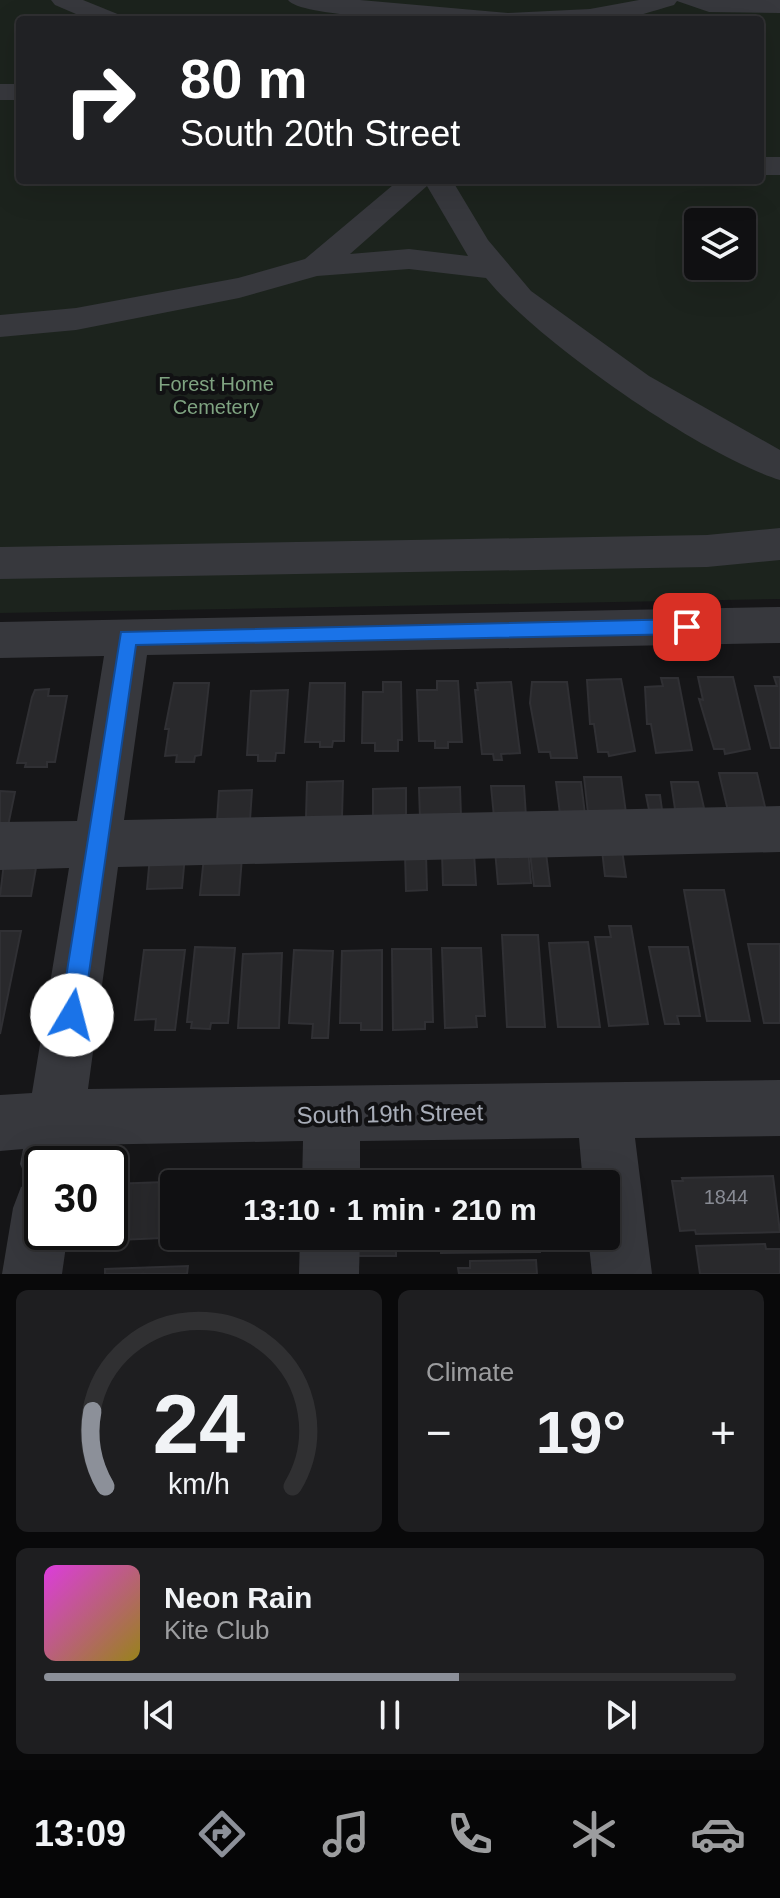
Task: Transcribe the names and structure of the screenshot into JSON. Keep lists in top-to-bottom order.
{
  "streets": {
    "street": ["South 19th Street"]
  },
  "parks": ["Forest Home Cemetery"],
  "house_numbers": ["1844"],
  "page": {
    "turn": ["80 m", "South 20th Street"],
    "limit": "30",
    "trip": "13:10 · 1 min · 210 m",
    "tile": "Climate",
    "heat": ["−", "19°", "+"],
    "song": ["Neon Rain", "Kite Club"],
    "tabs": "13:09",
    "gauge": ["24", "km/h"]
  }
}
